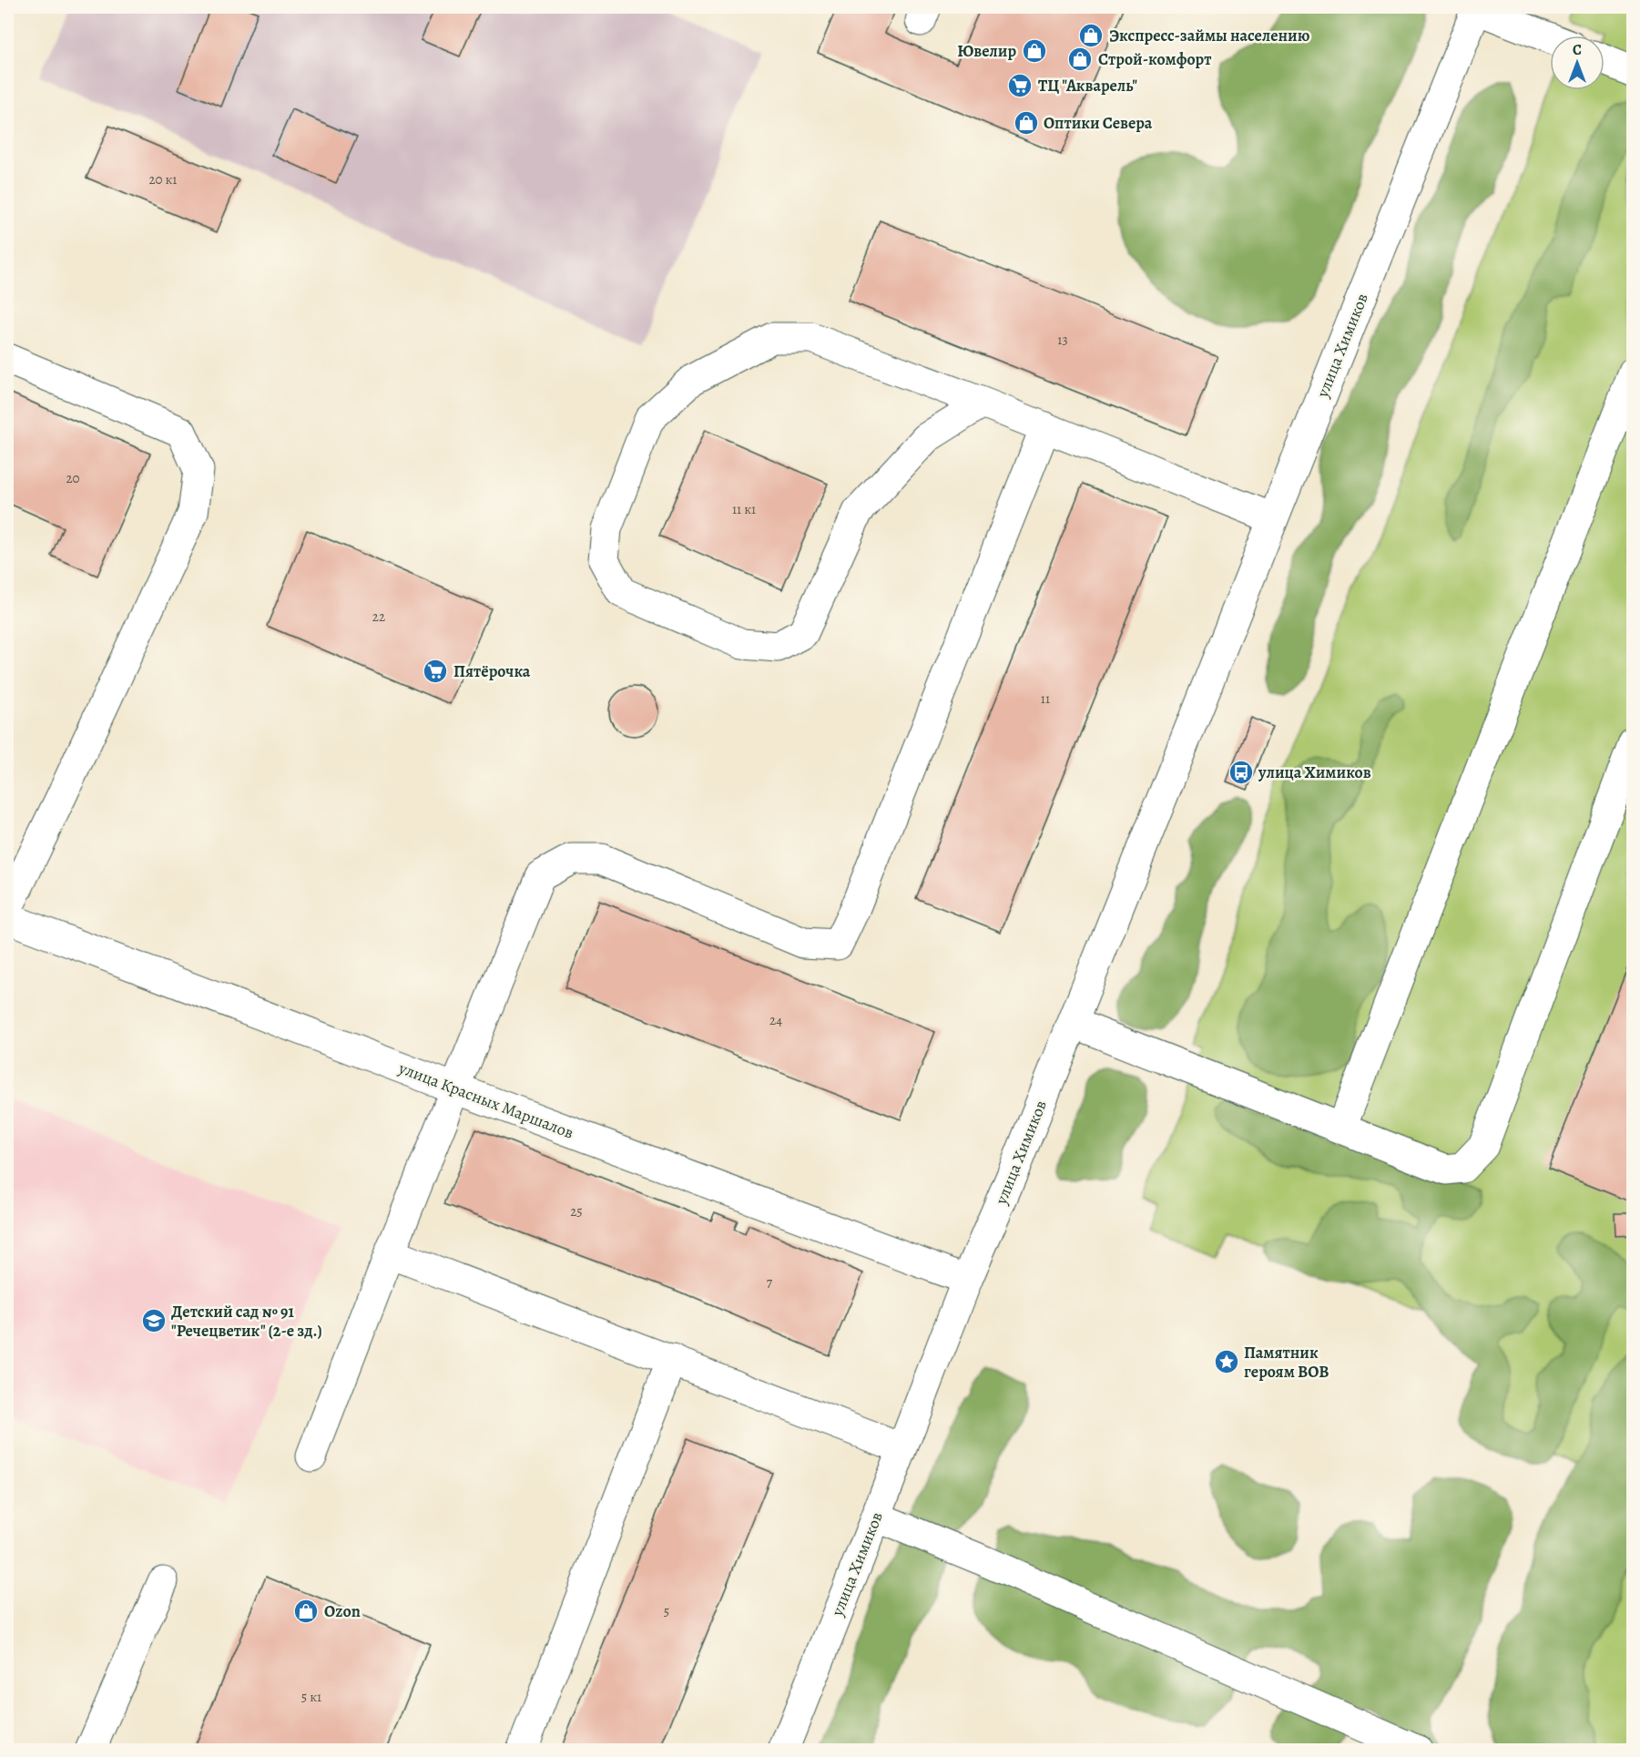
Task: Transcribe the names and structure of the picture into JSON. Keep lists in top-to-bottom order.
{
  "streets": {
    "street": ["улица Химиков", "улица Красных Маршалов"]
  },
  "crossings": [
    ["улица Химиков", "улица Красных Маршалов"]
  ],
  "places": {
    "shop": [
      "Экспресс-займы населению",
      "Ювелир",
      "Строй-комфорт",
      "Оптики Севера",
      "Ozon"
    ],
    "supermarket": ["ТЦ \"Акварель\"", "Пятёрочка"],
    "bus stop": ["улица Химиков"],
    "school or university": ["Детский сад № 91 \"Речецветик\" (2-е зд.)"],
    "place": ["Памятник героям ВОВ"]
  },
  "house_numbers": [
    "20 к1",
    "13",
    "20",
    "11 к1",
    "22",
    "11",
    "24",
    "25",
    "7",
    "5",
    "5 к1"
  ],
  "north": "top"
}
